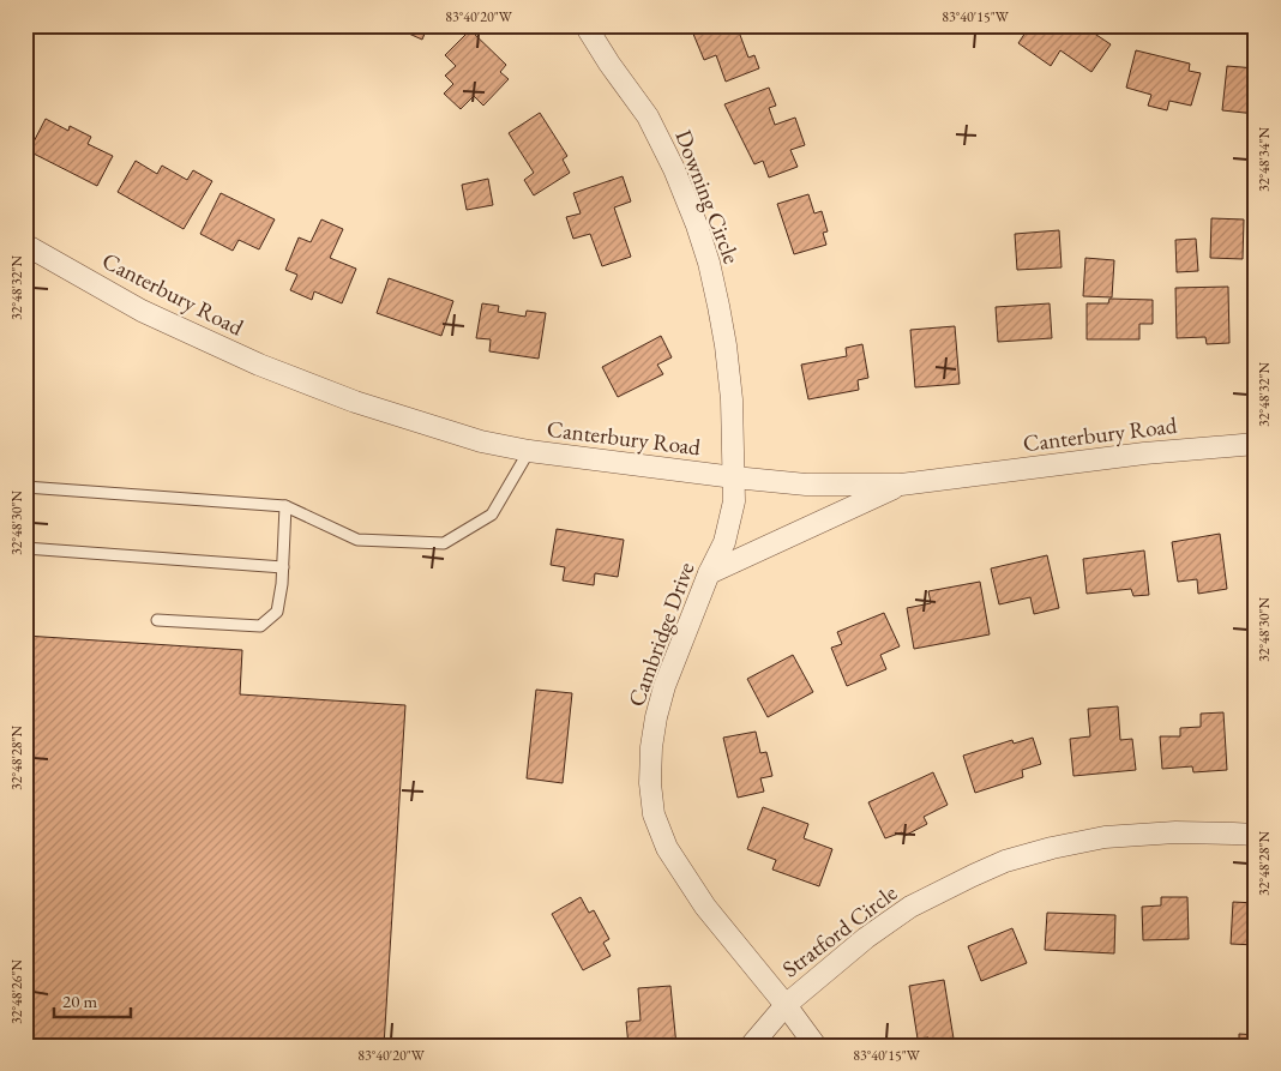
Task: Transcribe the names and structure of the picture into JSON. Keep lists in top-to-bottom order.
{
  "streets": {
    "street": [
      "Downing Circle",
      "Canterbury Road",
      "Cambridge Drive",
      "Stratford Circle"
    ]
  },
  "crossings": [
    ["Downing Circle", "Canterbury Road"],
    ["Downing Circle", "Cambridge Drive"],
    ["Canterbury Road", "Cambridge Drive"],
    ["Cambridge Drive", "Stratford Circle"]
  ],
  "scale_bar": "20 m",
  "coordinates": [
    "83°40'20\"W",
    "83°40'15\"W",
    "32°48'34\"N",
    "32°48'32\"N",
    "32°48'30\"N",
    "32°48'28\"N",
    "32°48'26\"N"
  ]
}
